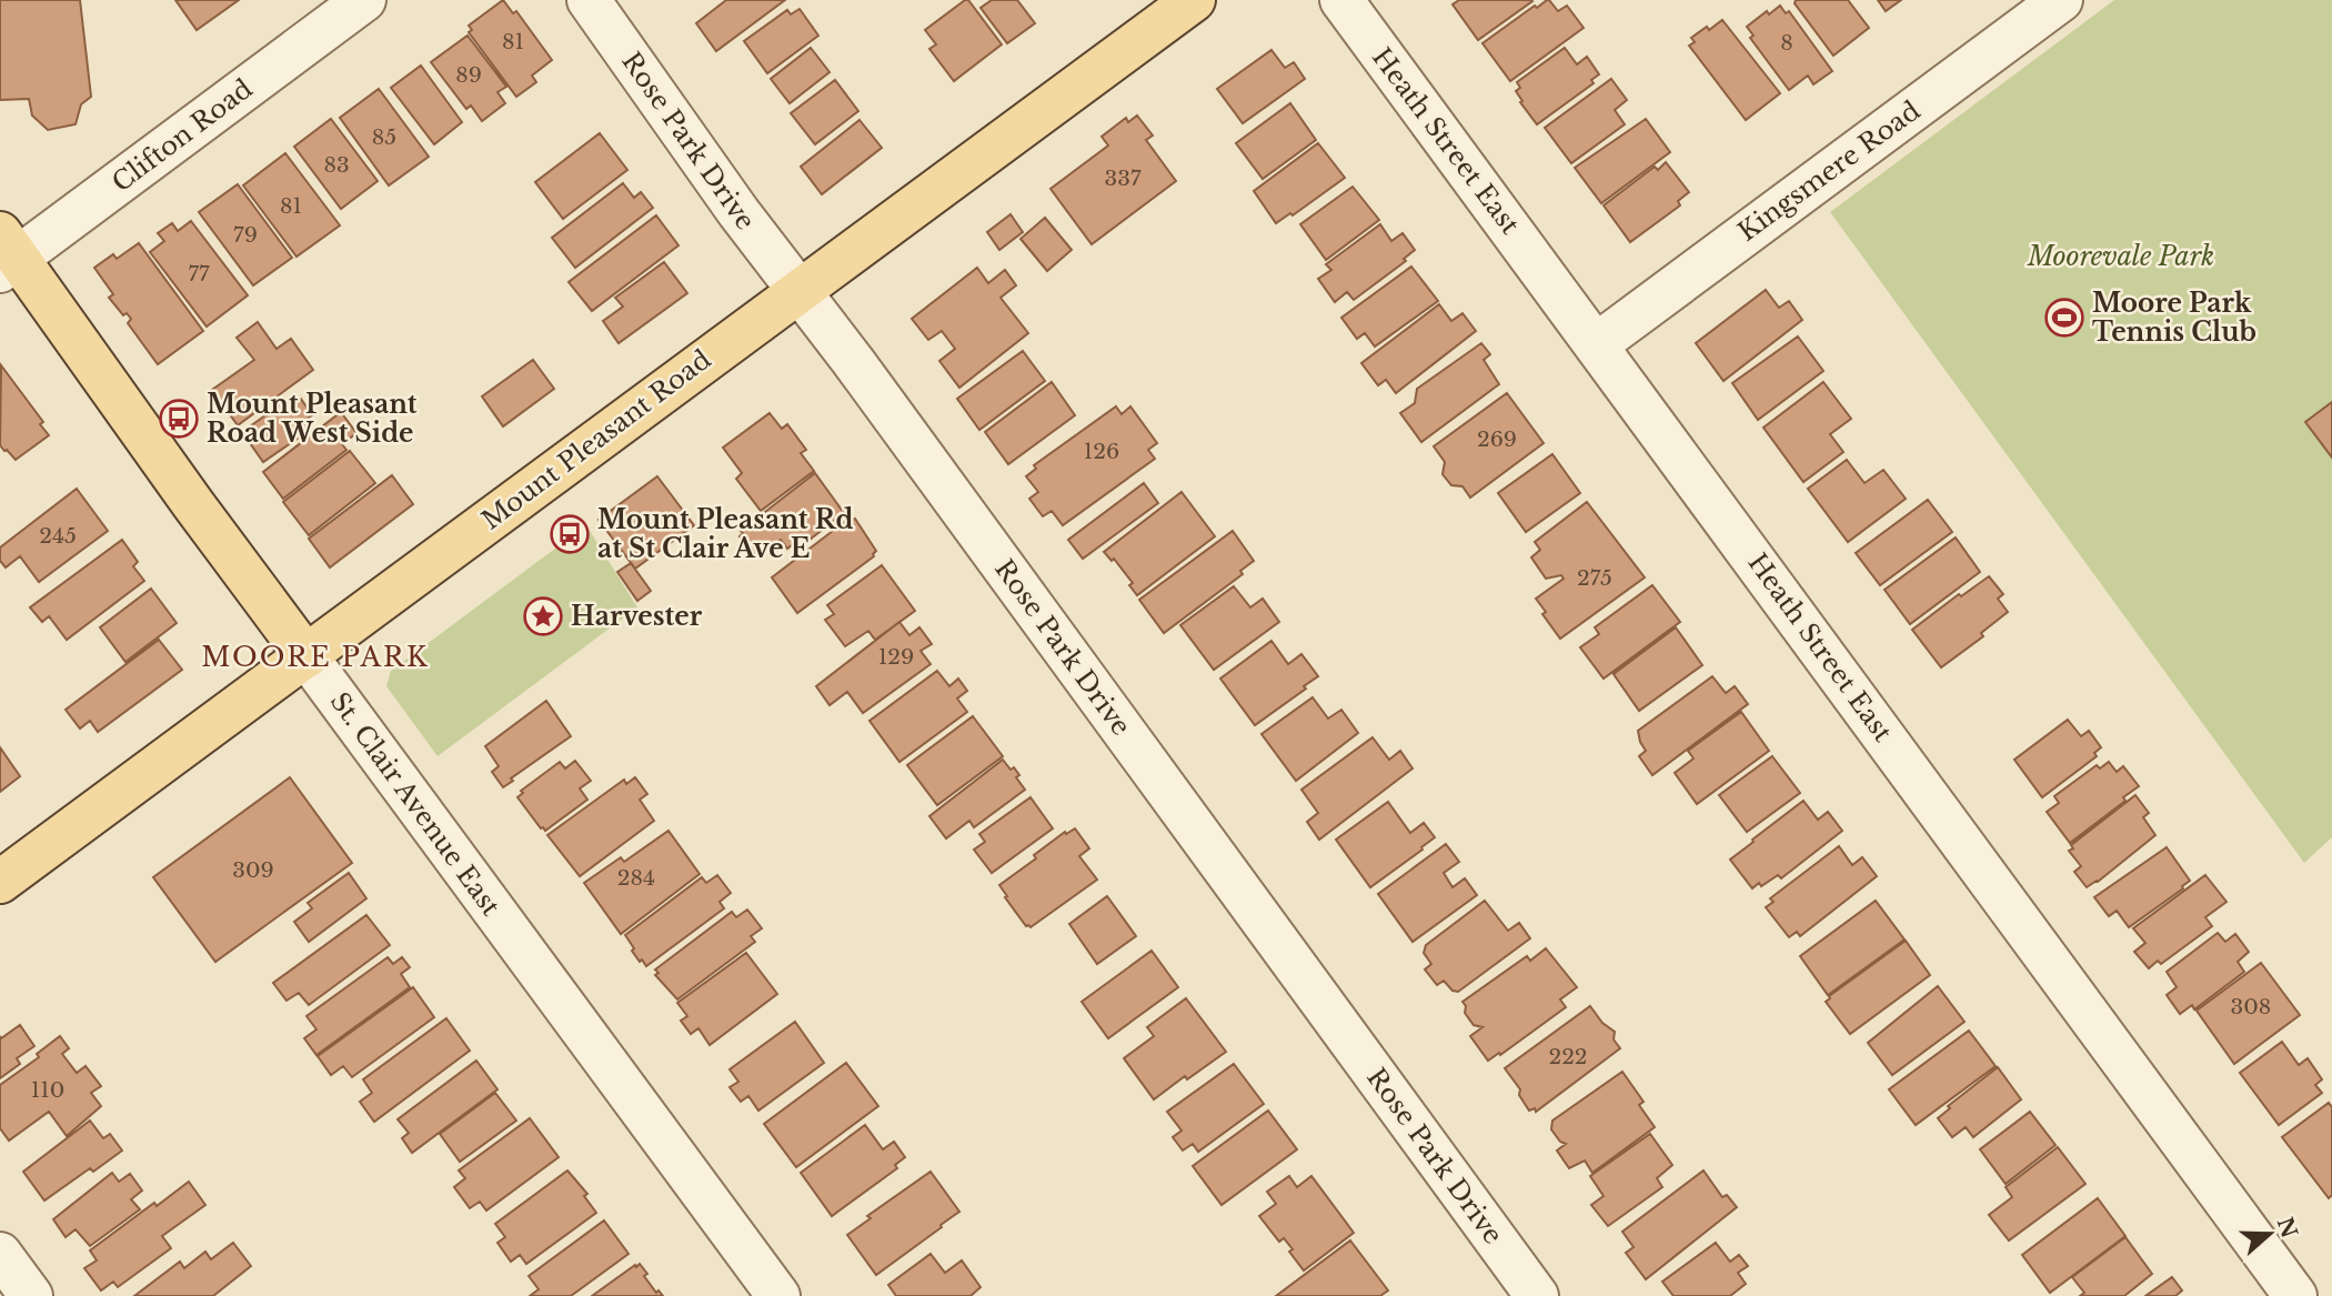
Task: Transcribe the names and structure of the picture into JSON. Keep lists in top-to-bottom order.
{
  "streets": {
    "main road": ["Mount Pleasant Road", "St. Clair Avenue East"],
    "street": [
      "Clifton Road",
      "Rose Park Drive",
      "Heath Street East",
      "Kingsmere Road"
    ]
  },
  "crossings": [
    ["Clifton Road", "St. Clair Avenue East"],
    ["Rose Park Drive", "Mount Pleasant Road"],
    ["Heath Street East", "Kingsmere Road"],
    ["Mount Pleasant Road", "St. Clair Avenue East"]
  ],
  "districts": ["MOORE PARK"],
  "parks": ["Moorevale Park"],
  "places": {
    "sports": ["Moore Park Tennis Club"],
    "bus stop": ["Mount Pleasant Road West Side", "Mount Pleasant Rd at St Clair Ave E"],
    "place": ["Harvester"]
  },
  "house_numbers": [
    "81",
    "8",
    "89",
    "85",
    "83",
    "337",
    "81",
    "79",
    "77",
    "269",
    "126",
    "245",
    "275",
    "129",
    "309",
    "284",
    "308",
    "222",
    "110"
  ],
  "north": "right"
}
